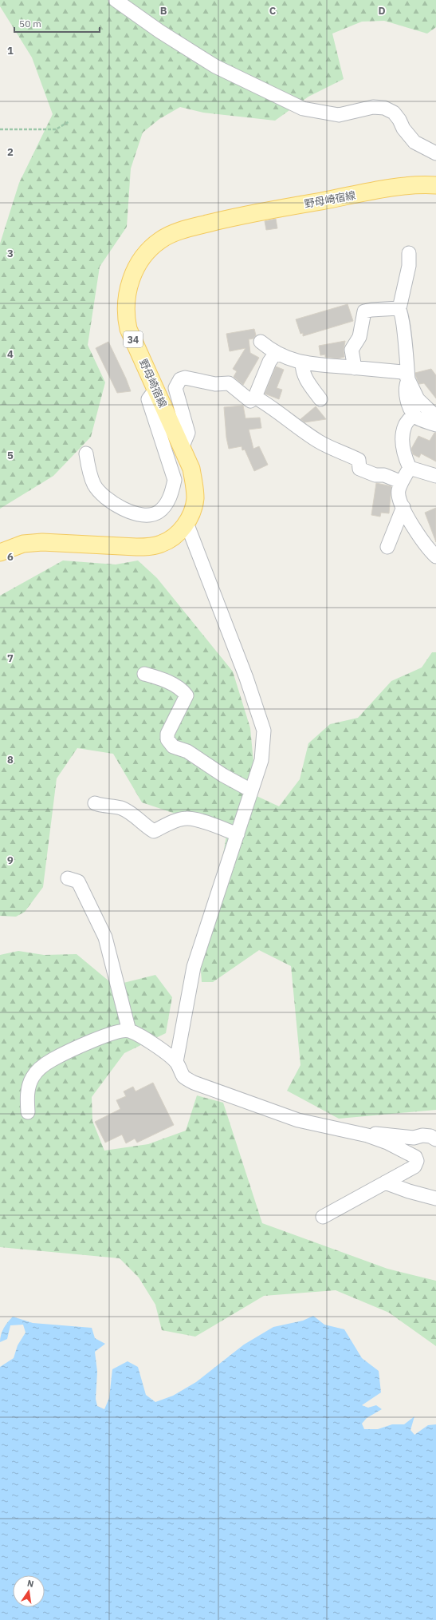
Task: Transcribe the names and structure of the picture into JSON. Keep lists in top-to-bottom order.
{
  "streets": {
    "main road": ["野母崎宿線", "34"]
  },
  "scale_bar": "50 m",
  "north": "top",
  "grid": {
    "columns": ["B", "C", "D"],
    "rows": [
      "1",
      "2",
      "3",
      "4",
      "5",
      "6",
      "7",
      "8",
      "9"
    ]
  }
}
